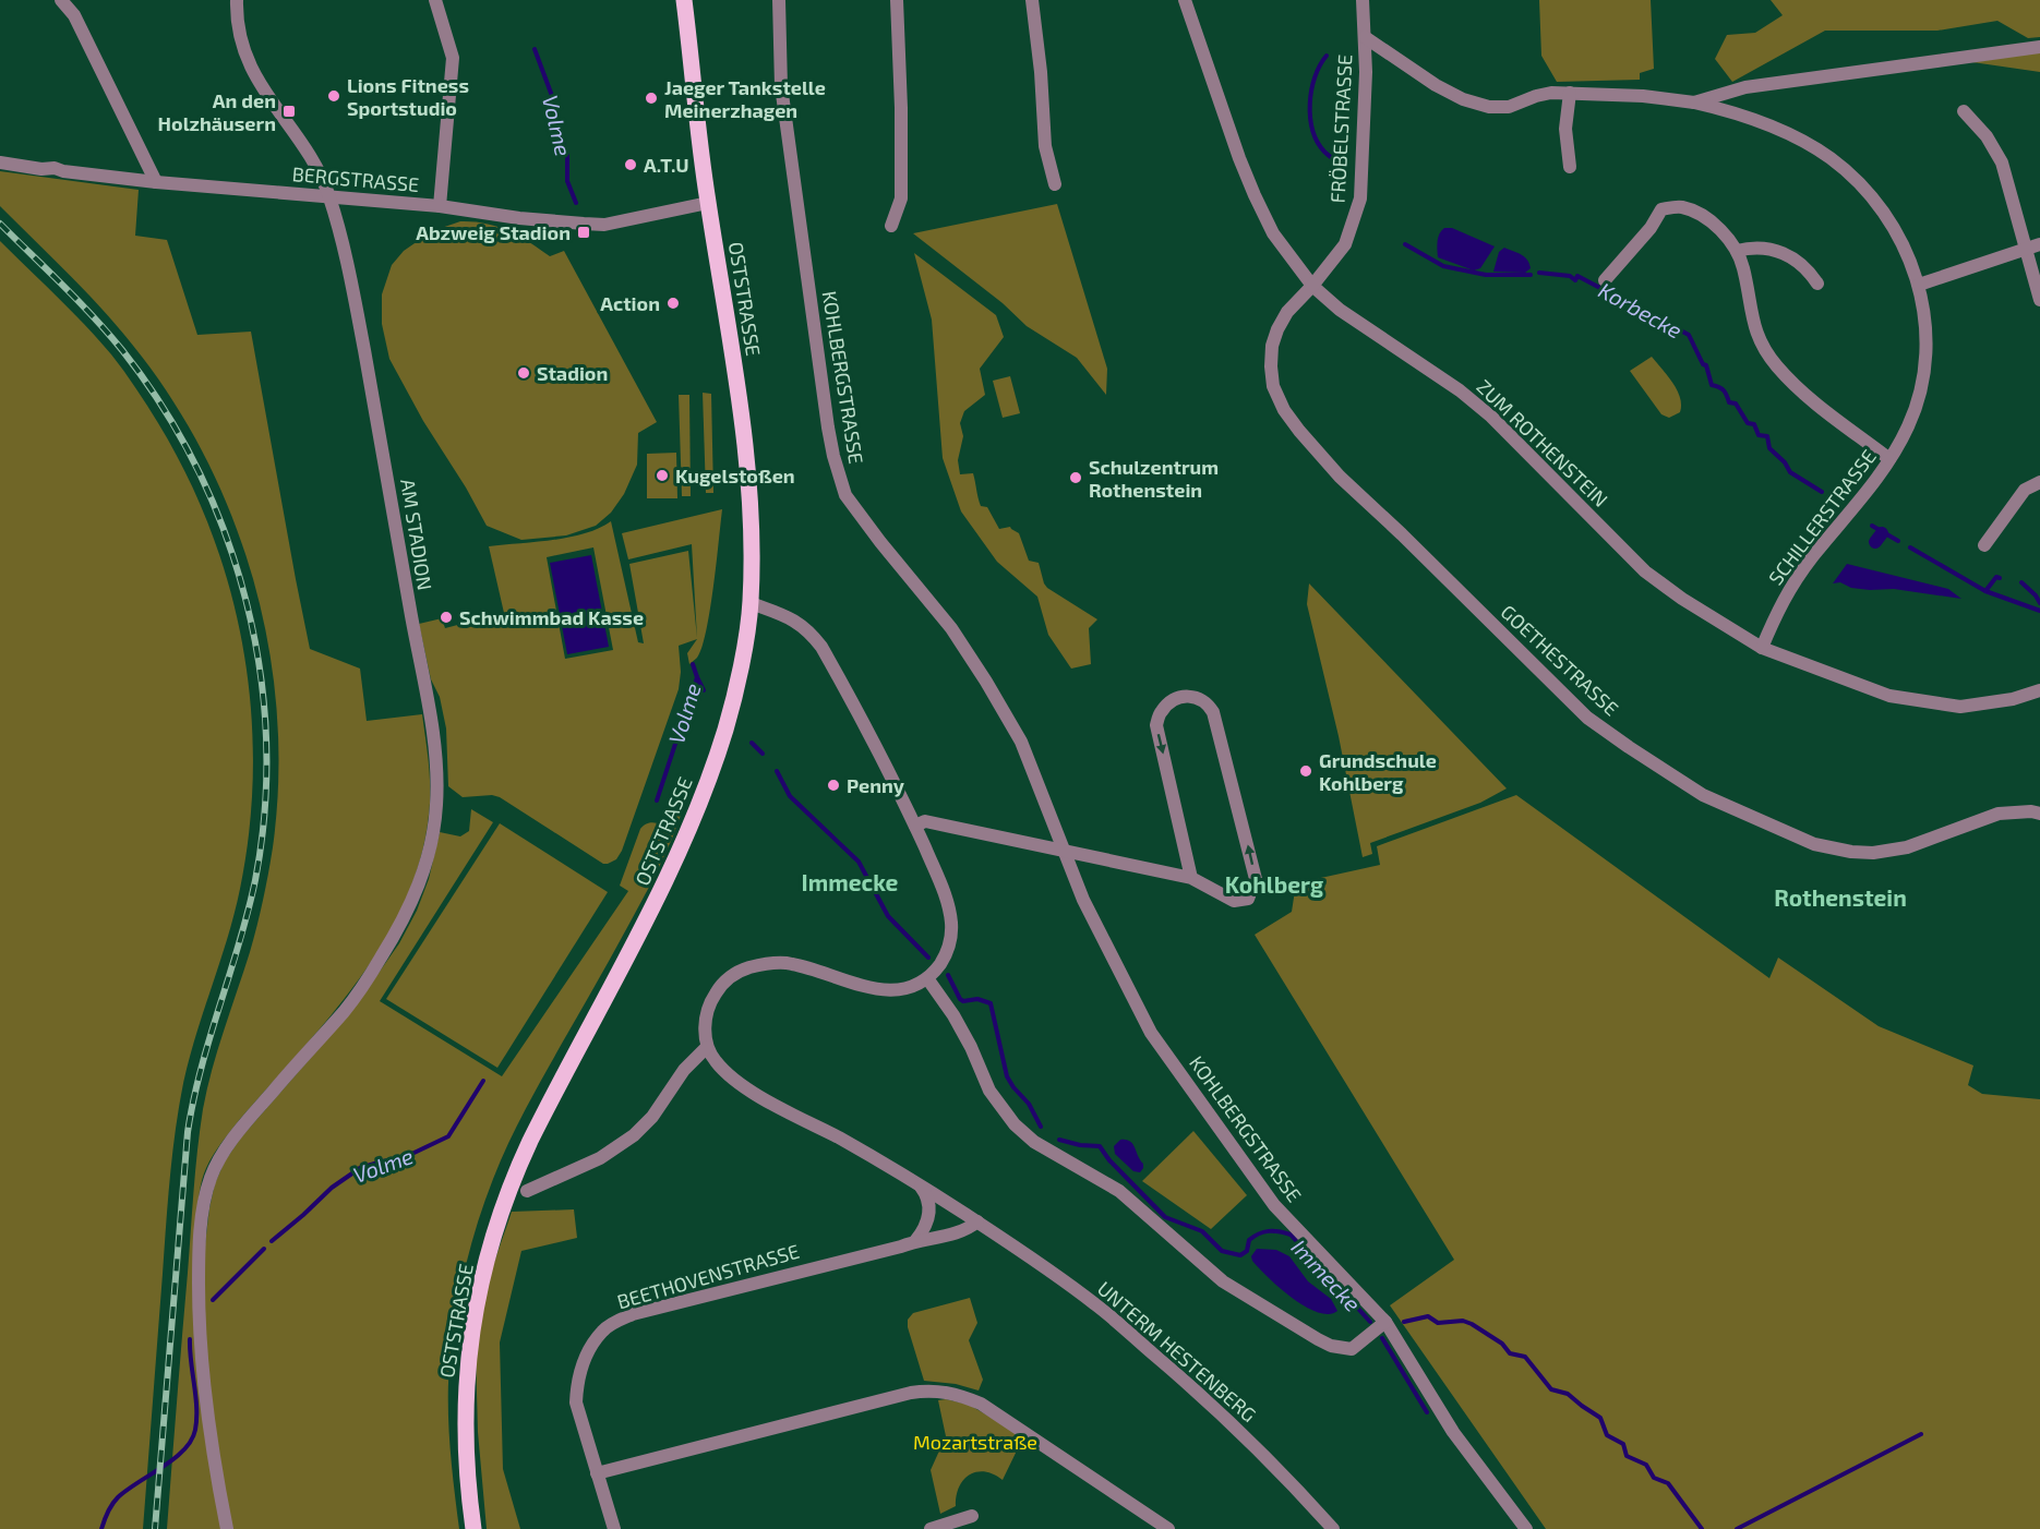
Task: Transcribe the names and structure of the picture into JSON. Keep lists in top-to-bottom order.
{
  "streets": {
    "main road": ["OSTSTRASSE"],
    "street": [
      "FRÖBELSTRASSE",
      "BERGSTRASSE",
      "KOHLBERGSTRASSE",
      "ZUM ROTHENSTEIN",
      "SCHILLERSTRASSE",
      "AM STADION",
      "GOETHESTRASSE",
      "BEETHOVENSTRASSE",
      "UNTERM HESTENBERG"
    ]
  },
  "crossings": [
    ["FRÖBELSTRASSE", "ZUM ROTHENSTEIN"],
    ["FRÖBELSTRASSE", "GOETHESTRASSE"],
    ["BERGSTRASSE", "OSTSTRASSE"],
    ["BERGSTRASSE", "AM STADION"],
    ["ZUM ROTHENSTEIN", "SCHILLERSTRASSE"],
    ["ZUM ROTHENSTEIN", "GOETHESTRASSE"]
  ],
  "districts": ["Immecke", "Kohlberg", "Rothenstein"],
  "water": ["Volme", "Korbecke", "Immecke"],
  "parks": ["Mozartstraße"],
  "places": {
    "other": [
      "Lions Fitness Sportstudio",
      "Jaeger Tankstelle Meinerzhagen",
      "A.T.U",
      "Action",
      "Stadion",
      "Kugelstoßen",
      "Schulzentrum Rothenstein",
      "Schwimmbad Kasse",
      "Grundschule Kohlberg",
      "Penny"
    ],
    "transit": ["An den Holzhäusern", "Abzweig Stadion"]
  }
}
